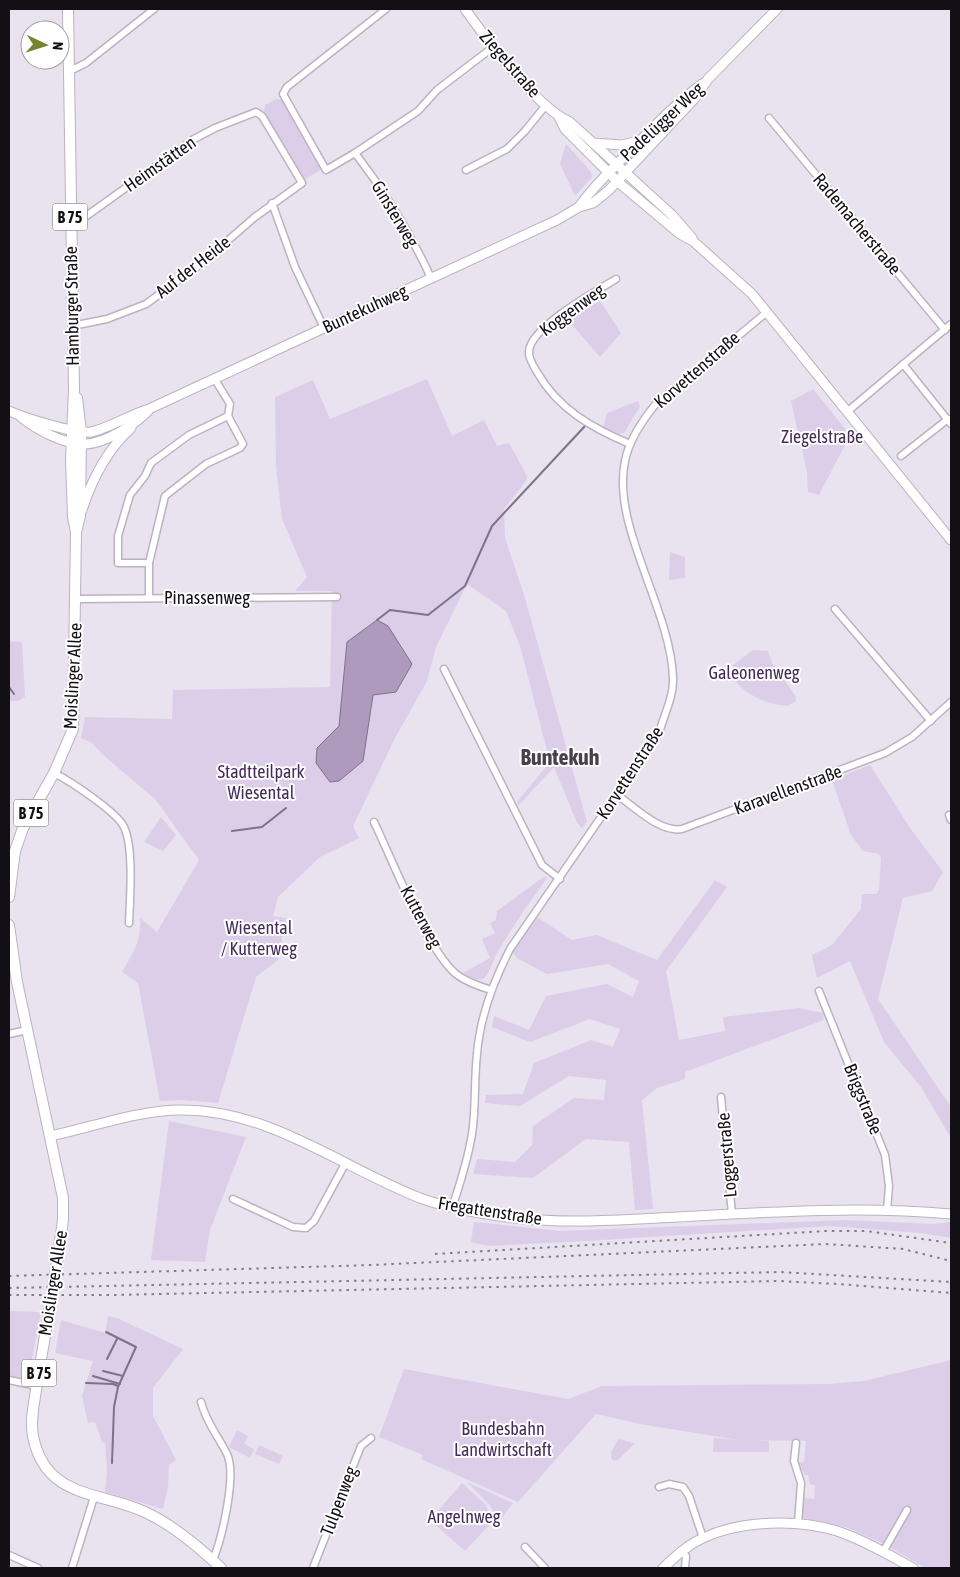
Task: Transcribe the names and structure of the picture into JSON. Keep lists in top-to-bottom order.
{
  "streets": {
    "main road": [
      "Ziegelstraße",
      "Padelügger Weg",
      "B 75",
      "Hamburger Straße",
      "Buntekuhweg",
      "Moislinger Allee",
      "Fregattenstraße"
    ],
    "street": [
      "Heimstätten",
      "Ginsterweg",
      "Rademacherstraße",
      "Auf der Heide",
      "Koggenweg",
      "Korvettenstraße",
      "Pinassenweg",
      "Karavellenstraße",
      "Kutterweg",
      "Briggstraße",
      "Loggerstraße",
      "Tulpenweg"
    ]
  },
  "crossings": [
    ["Ziegelstraße", "Padelügger Weg"],
    ["Ziegelstraße", "Buntekuhweg"],
    ["Ziegelstraße", "Korvettenstraße"],
    ["Padelügger Weg", "Buntekuhweg"],
    ["Heimstätten", "Auf der Heide"],
    ["Heimstätten", "Hamburger Straße"],
    ["Ginsterweg", "Buntekuhweg"],
    ["Auf der Heide", "Hamburger Straße"],
    ["Hamburger Straße", "Buntekuhweg"],
    ["Hamburger Straße", "Moislinger Allee"],
    ["Buntekuhweg", "Moislinger Allee"],
    ["Koggenweg", "Korvettenstraße"],
    ["Korvettenstraße", "Karavellenstraße"],
    ["Korvettenstraße", "Kutterweg"],
    ["Korvettenstraße", "Fregattenstraße"],
    ["Pinassenweg", "Moislinger Allee"],
    ["Moislinger Allee", "Fregattenstraße"],
    ["Briggstraße", "Fregattenstraße"],
    ["Loggerstraße", "Fregattenstraße"]
  ],
  "districts": ["Buntekuh"],
  "parks": [
    "Ziegelstraße",
    "Galeonenweg",
    "Stadtteilpark Wiesental",
    "Wiesental / Kutterweg",
    "Bundesbahn Landwirtschaft",
    "Angelnweg"
  ],
  "north": "right"
}
